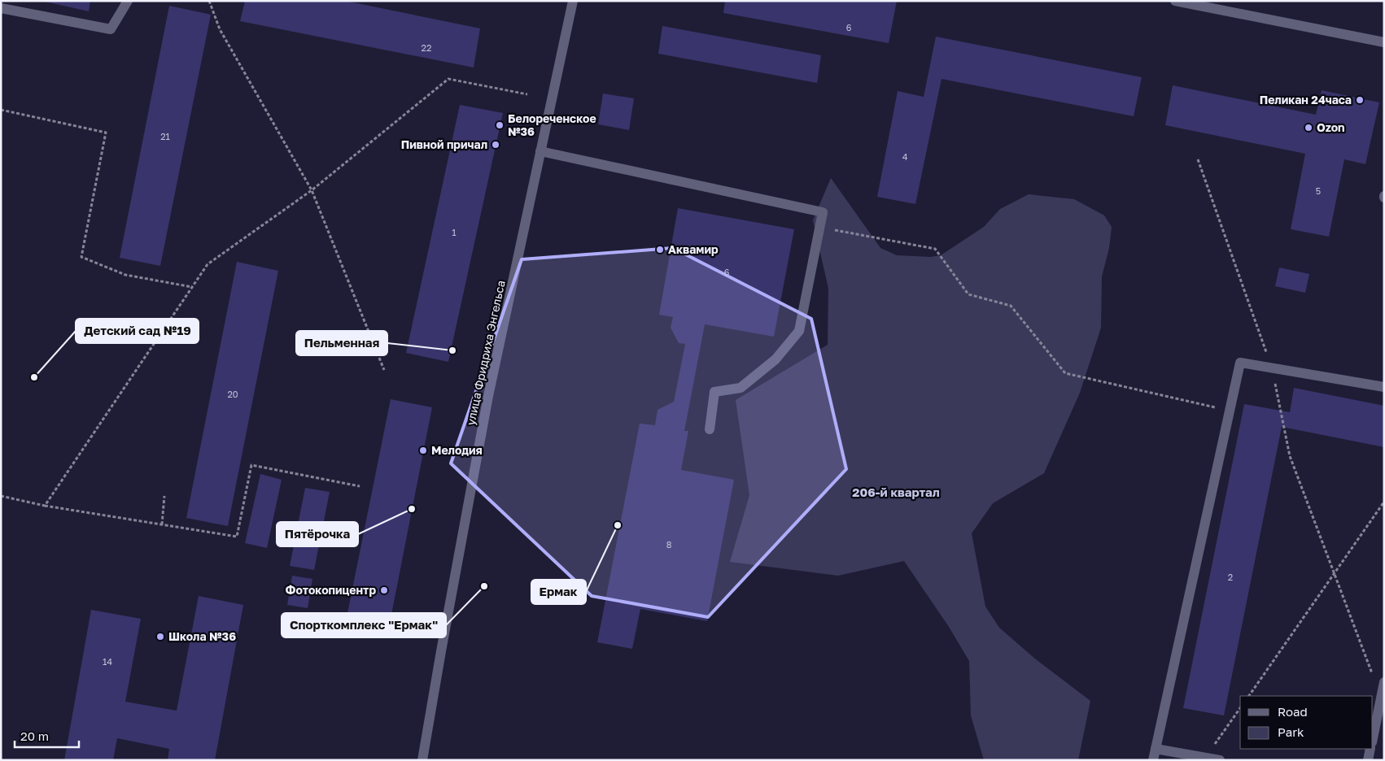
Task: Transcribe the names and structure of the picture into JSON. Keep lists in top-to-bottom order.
{
  "streets": {
    "street": ["улица Фридриха Энгельса"]
  },
  "districts": ["206-й квартал"],
  "places": [
    "Пеликан 24часа",
    "Белореченское №36",
    "Ozon",
    "Пивной причал",
    "Аквамир",
    "Пельменная",
    "Детский сад №19",
    "Мелодия",
    "Пятёрочка",
    "Ермак",
    "Спорткомплекс \"Ермак\"",
    "Фотокопицентр",
    "Школа №36"
  ],
  "house_numbers": [
    "6",
    "22",
    "21",
    "4",
    "5",
    "1",
    "6",
    "20",
    "8",
    "2",
    "14"
  ],
  "legend": ["Road", "Park"],
  "scale_bar": "20 m"
}
